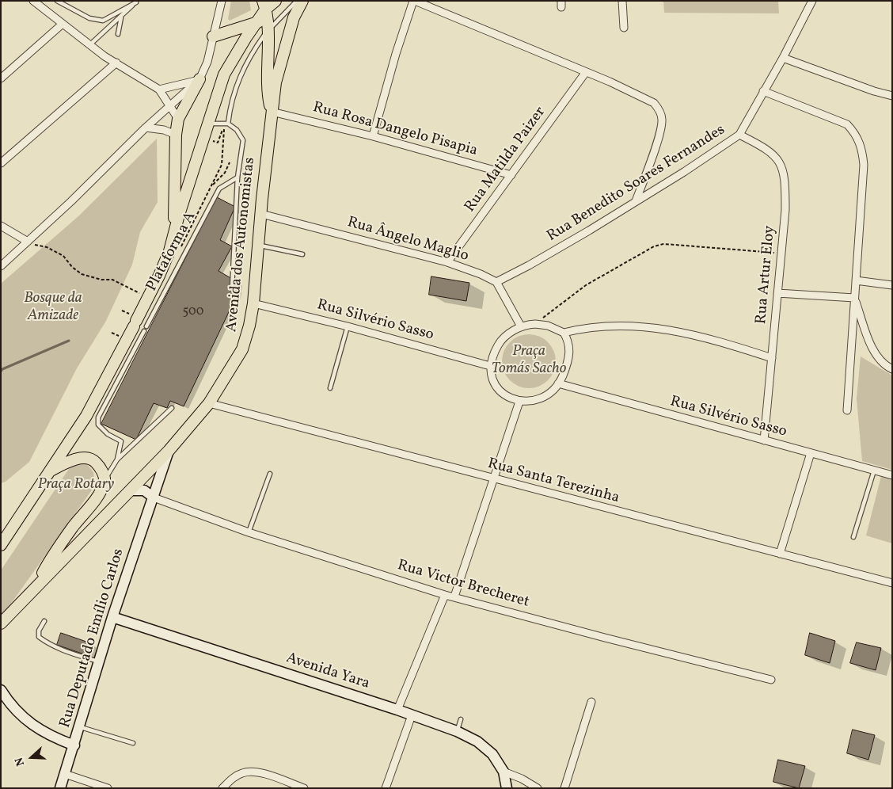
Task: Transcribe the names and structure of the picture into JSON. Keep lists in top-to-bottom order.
{
  "streets": {
    "main road": ["Avenida dos Autonomistas"],
    "street": [
      "Rua Rosa Dangelo Pisapia",
      "Rua Matilda Paizer",
      "Rua Benedito Soares Fernandes",
      "Rua Ângelo Maglio",
      "Rua Artur Eloy",
      "Rua Silvério Sasso",
      "Rua Santa Terezinha",
      "Rua Victor Brecheret",
      "Rua Deputado Emílio Carlos",
      "Avenida Yara"
    ],
    "lane": ["Plataforma A"]
  },
  "crossings": [
    ["Rua Rosa Dangelo Pisapia", "Rua Matilda Paizer"],
    ["Rua Rosa Dangelo Pisapia", "Avenida dos Autonomistas"],
    ["Rua Matilda Paizer", "Rua Ângelo Maglio"],
    ["Rua Benedito Soares Fernandes", "Rua Ângelo Maglio"],
    ["Rua Benedito Soares Fernandes", "Rua Artur Eloy"],
    ["Rua Ângelo Maglio", "Avenida dos Autonomistas"],
    ["Avenida dos Autonomistas", "Rua Silvério Sasso"],
    ["Avenida dos Autonomistas", "Rua Santa Terezinha"],
    ["Avenida dos Autonomistas", "Rua Deputado Emílio Carlos"],
    ["Rua Artur Eloy", "Rua Silvério Sasso"],
    ["Rua Victor Brecheret", "Rua Deputado Emílio Carlos"],
    ["Rua Deputado Emílio Carlos", "Avenida Yara"]
  ],
  "parks": ["Bosque da Amizade", "Praça Tomás Sacho", "Praça Rotary"],
  "house_numbers": ["500"],
  "north": "left"
}
